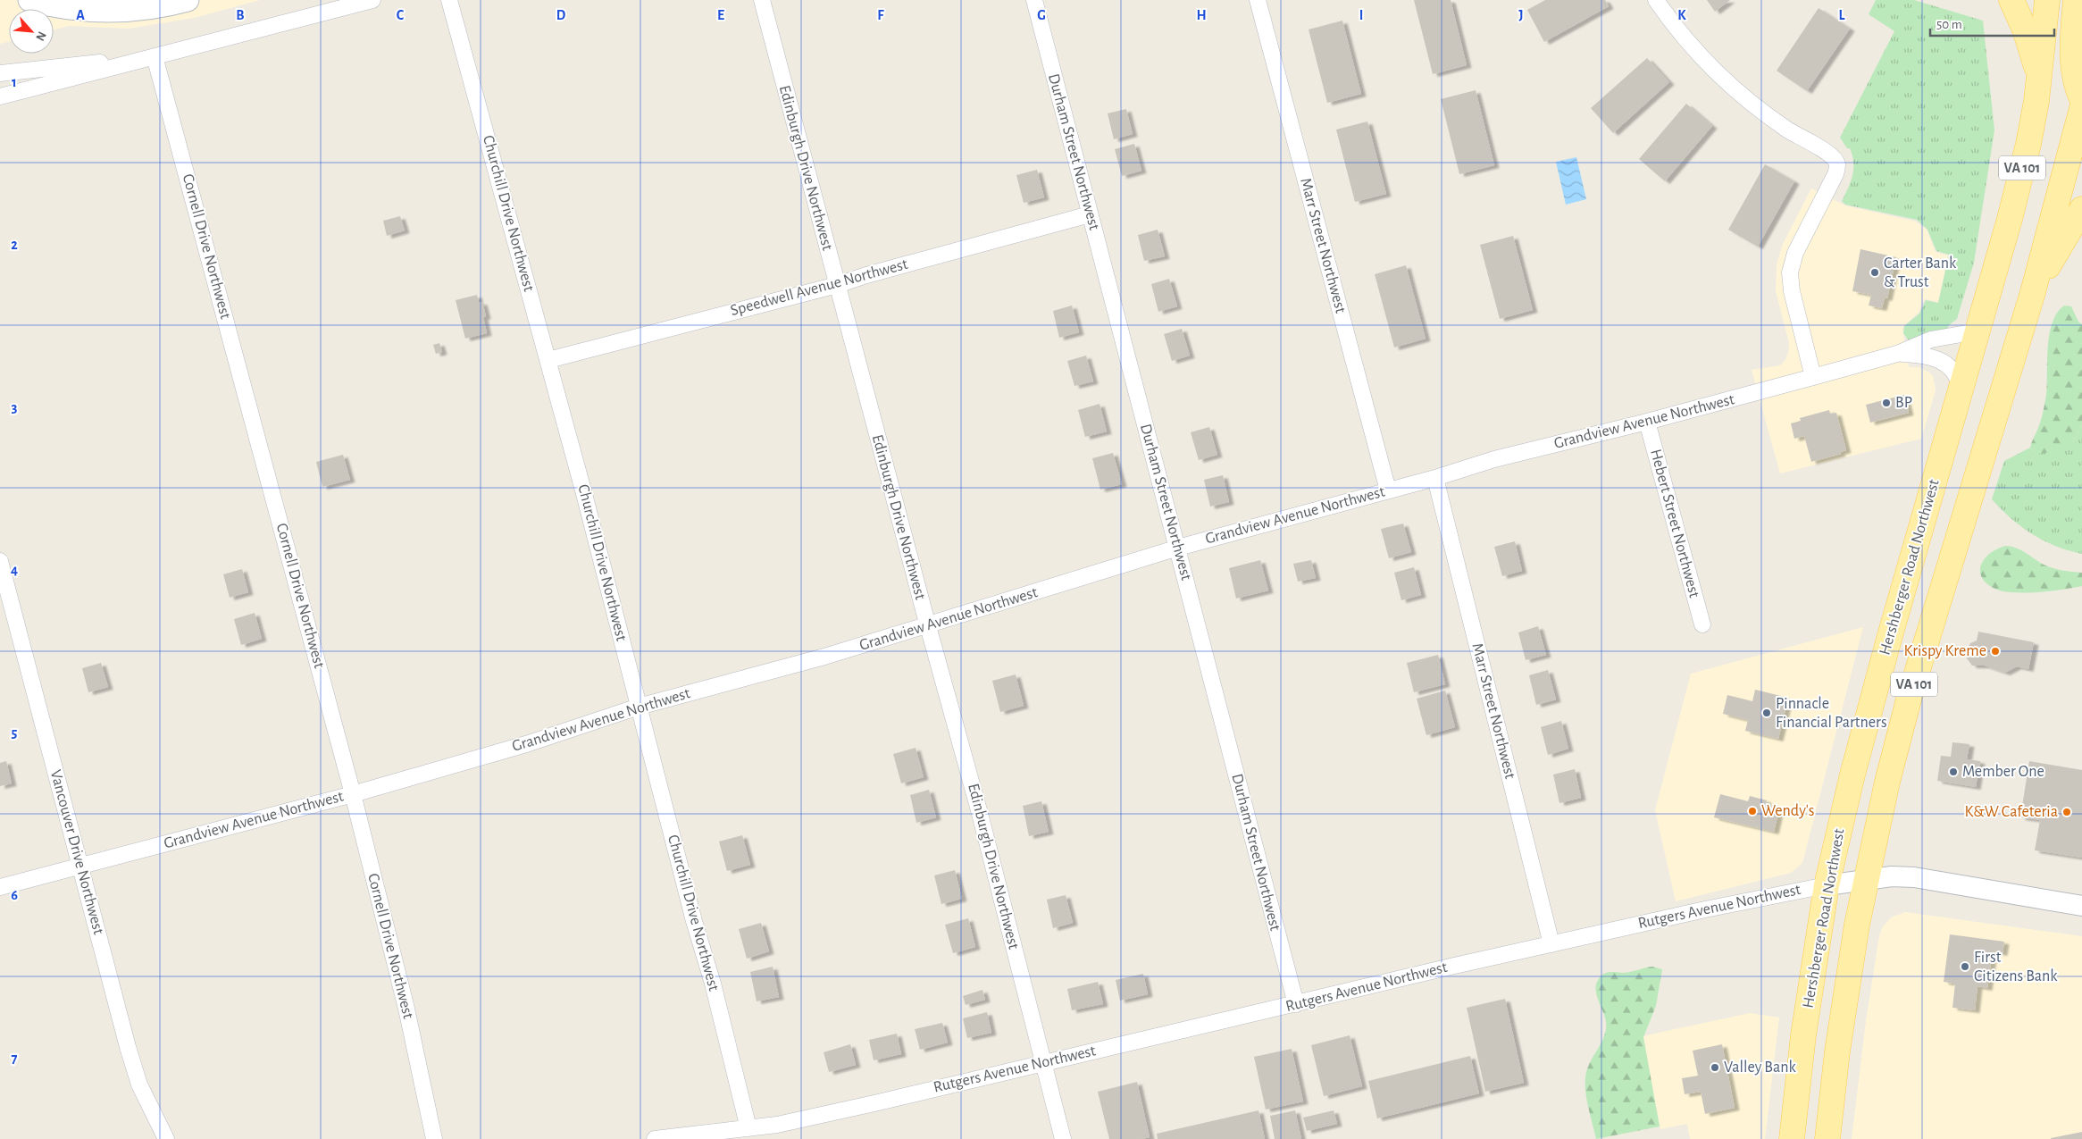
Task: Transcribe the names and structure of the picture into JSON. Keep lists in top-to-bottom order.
{
  "streets": {
    "main road": ["VA 101", "Hershberger Road Northwest"],
    "street": [
      "Durham Street Northwest",
      "Edinburgh Drive Northwest",
      "Churchill Drive Northwest",
      "Marr Street Northwest",
      "Cornell Drive Northwest",
      "Speedwell Avenue Northwest",
      "Grandview Avenue Northwest",
      "Hebert Street Northwest",
      "Vancouver Drive Northwest",
      "Rutgers Avenue Northwest"
    ]
  },
  "crossings": [
    ["Durham Street Northwest", "Speedwell Avenue Northwest"],
    ["Durham Street Northwest", "Grandview Avenue Northwest"],
    ["Durham Street Northwest", "Rutgers Avenue Northwest"],
    ["Edinburgh Drive Northwest", "Speedwell Avenue Northwest"],
    ["Edinburgh Drive Northwest", "Grandview Avenue Northwest"],
    ["Edinburgh Drive Northwest", "Rutgers Avenue Northwest"],
    ["VA 101", "Rutgers Avenue Northwest"],
    ["Churchill Drive Northwest", "Speedwell Avenue Northwest"],
    ["Churchill Drive Northwest", "Grandview Avenue Northwest"],
    ["Churchill Drive Northwest", "Rutgers Avenue Northwest"],
    ["Marr Street Northwest", "Grandview Avenue Northwest"],
    ["Marr Street Northwest", "Rutgers Avenue Northwest"],
    ["Cornell Drive Northwest", "Grandview Avenue Northwest"],
    ["Grandview Avenue Northwest", "Hebert Street Northwest"],
    ["Grandview Avenue Northwest", "Hershberger Road Northwest"],
    ["Grandview Avenue Northwest", "Vancouver Drive Northwest"],
    ["Hershberger Road Northwest", "Rutgers Avenue Northwest"]
  ],
  "places": [
    "Carter Bank & Trust",
    "BP",
    "Krispy Kreme",
    "Pinnacle Financial Partners",
    "Member One",
    "Wendy's",
    "K&W Cafeteria",
    "First Citizens Bank",
    "Valley Bank"
  ],
  "scale_bar": "50 m",
  "north": "bottom right",
  "grid": {
    "columns": [
      "A",
      "B",
      "C",
      "D",
      "E",
      "F",
      "G",
      "H",
      "I",
      "J",
      "K",
      "L"
    ],
    "rows": [
      "1",
      "2",
      "3",
      "4",
      "5",
      "6",
      "7"
    ]
  }
}
